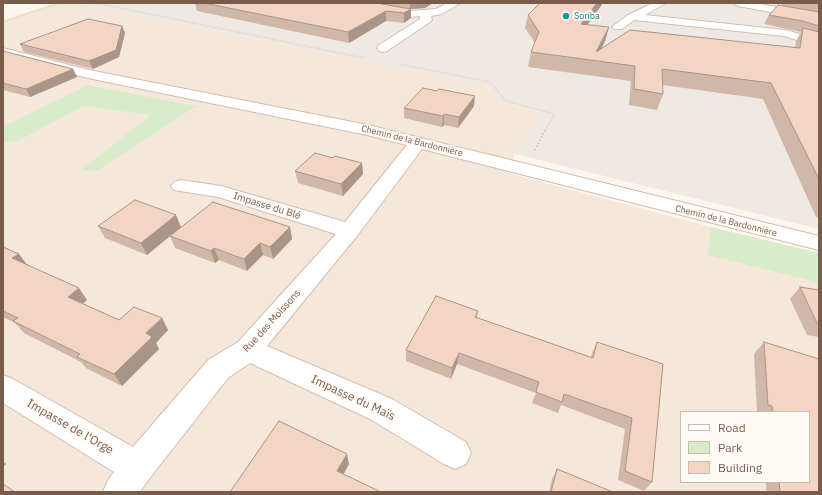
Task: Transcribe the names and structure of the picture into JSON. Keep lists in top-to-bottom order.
{
  "streets": {
    "street": [
      "Chemin de la Bardonnière",
      "Impasse du Blé",
      "Rue des Moissons",
      "Impasse du Maïs",
      "Impasse de l'Orge"
    ]
  },
  "crossings": [
    ["Chemin de la Bardonnière", "Rue des Moissons"],
    ["Impasse du Blé", "Rue des Moissons"],
    ["Rue des Moissons", "Impasse du Maïs"],
    ["Rue des Moissons", "Impasse de l'Orge"]
  ],
  "places": ["Soriba"],
  "legend": ["Road", "Park", "Building"]
}
